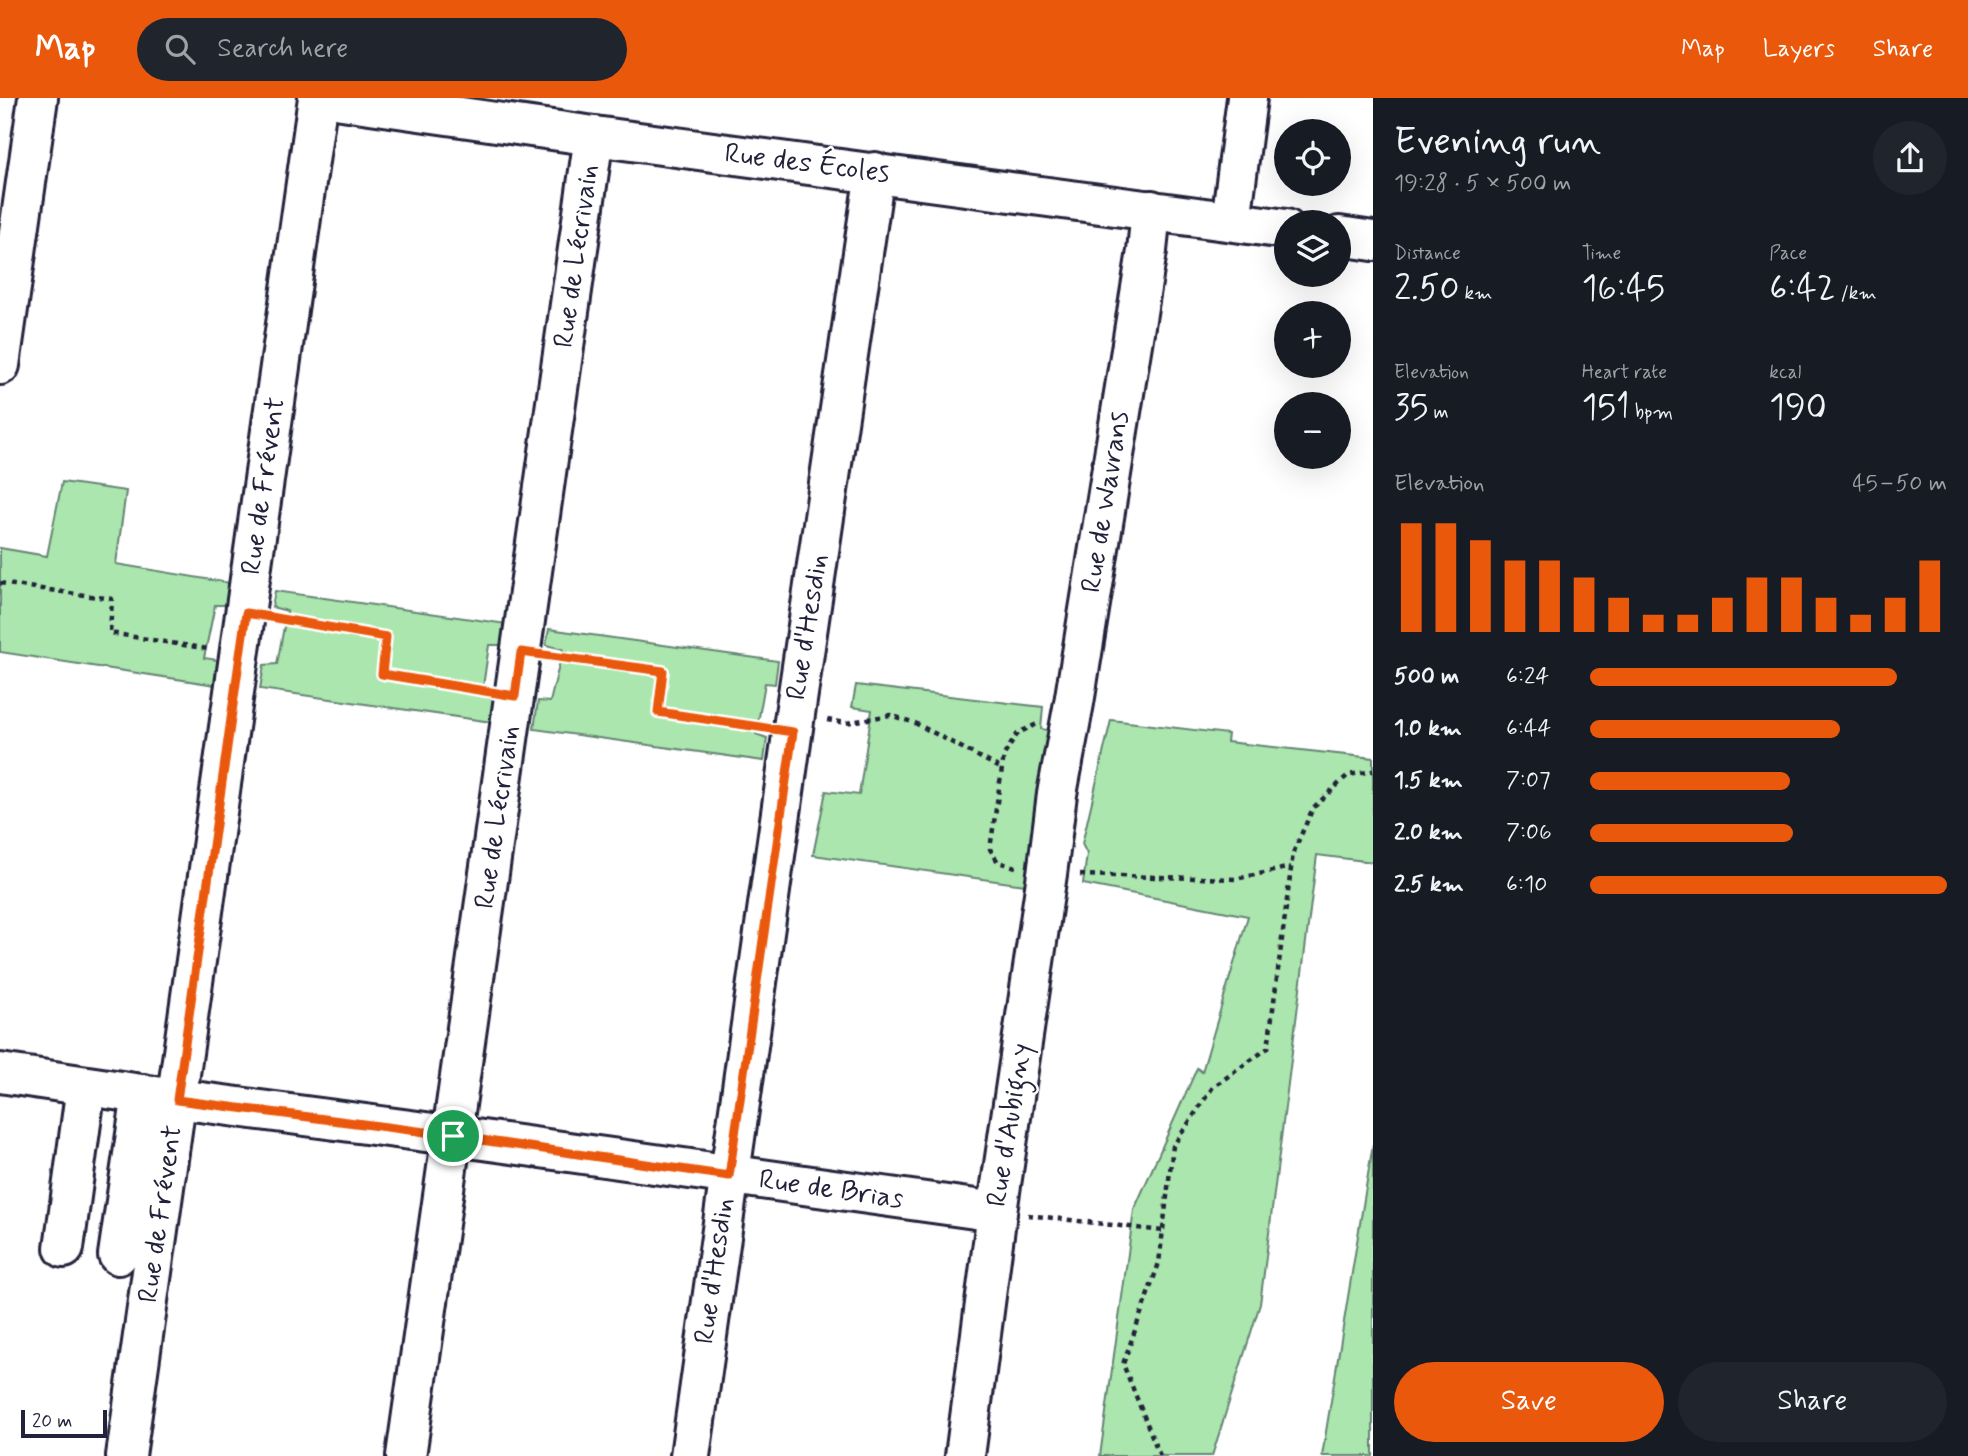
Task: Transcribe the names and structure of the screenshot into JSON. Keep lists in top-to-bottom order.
{
  "streets": {
    "street": [
      "Rue des Écoles",
      "Rue de Lécrivain",
      "Rue de Frévent",
      "Rue de Wavrans",
      "Rue d'Hesdin",
      "Rue d'Aubigny",
      "Rue de Brias"
    ]
  },
  "crossings": [
    ["Rue des Écoles", "Rue de Lécrivain"],
    ["Rue des Écoles", "Rue de Wavrans"],
    ["Rue des Écoles", "Rue d'Hesdin"],
    ["Rue de Lécrivain", "Rue de Brias"],
    ["Rue de Frévent", "Rue de Brias"],
    ["Rue de Wavrans", "Rue d'Aubigny"],
    ["Rue d'Hesdin", "Rue de Brias"],
    ["Rue d'Aubigny", "Rue de Brias"]
  ],
  "scale_bar": "20 m",
  "page": {
    "header": "Map",
    "search": "Search here",
    "nav": ["Map", "Layers", "Share"],
    "heading": ["Evening run", "19:28 · 5 × 500 m"],
    "map_buttons": ["+", "−"],
    "stats": [
      ["Distance", "2.50 km"],
      ["Time", "16:45"],
      ["Pace", "6:42 /km"],
      ["Elevation", "35 m"],
      ["Heart rate", "151 bpm"],
      ["kcal", "190"]
    ],
    "chart": ["Elevation", "45–50 m"],
    "list": [
      {
        "name": "500 m",
        "note": "6:24"
      },
      {
        "name": "1.0 km",
        "note": "6:44"
      },
      {
        "name": "1.5 km",
        "note": "7:07"
      },
      {
        "name": "2.0 km",
        "note": "7:06"
      },
      {
        "name": "2.5 km",
        "note": "6:10"
      }
    ],
    "buttons": ["Save", "Share"],
    "scale": "20 m"
  }
}
